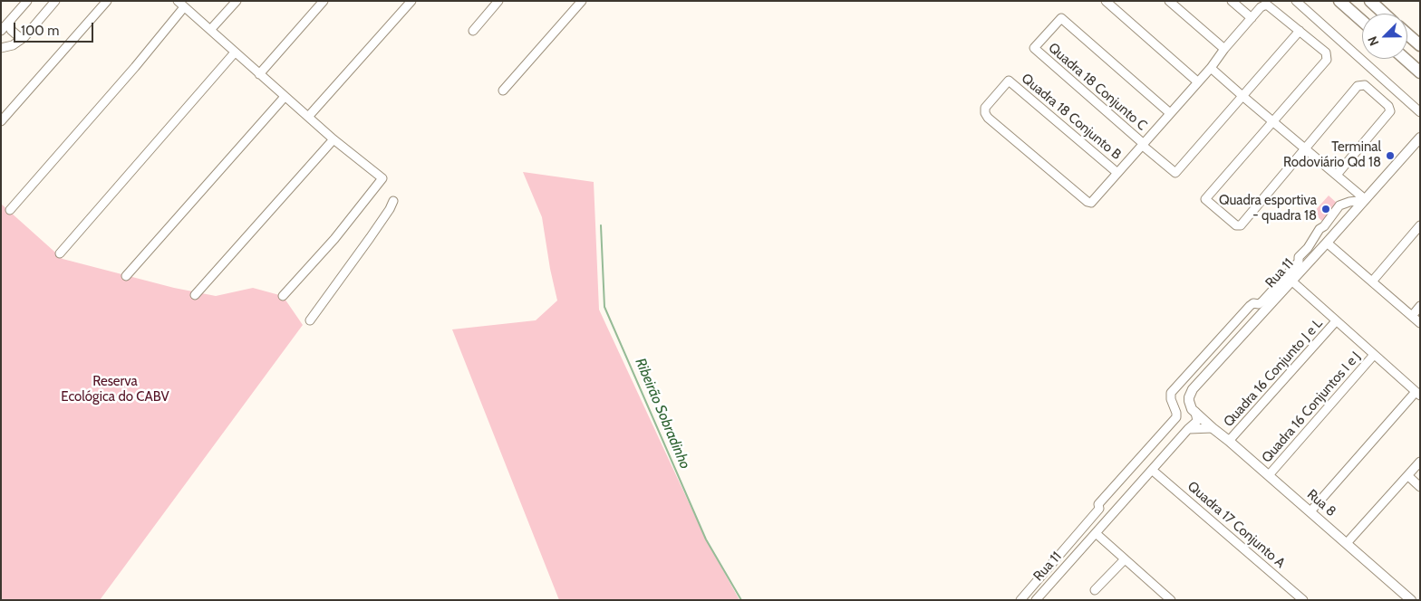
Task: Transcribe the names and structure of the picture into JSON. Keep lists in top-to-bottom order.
{
  "streets": {
    "main road": ["Rua 11", "Rua 8"],
    "street": [
      "Quadra 18 Conjunto C",
      "Quadra 18 Conjunto B",
      "Quadra 16 Conjunto J e L",
      "Quadra 16 Conjuntos I e J",
      "Quadra 17 Conjunto A"
    ]
  },
  "crossings": [
    ["Rua 11", "Quadra 17 Conjunto A"],
    ["Quadra 16 Conjunto J e L", "Rua 8"],
    ["Quadra 16 Conjuntos I e J", "Rua 8"]
  ],
  "water": ["Ribeirão Sobradinho"],
  "parks": ["Reserva Ecológica do CABV"],
  "places": ["Terminal Rodoviário Qd 18", "Quadra esportiva - quadra 18"],
  "scale_bar": "100 m",
  "north": "bottom left"
}
